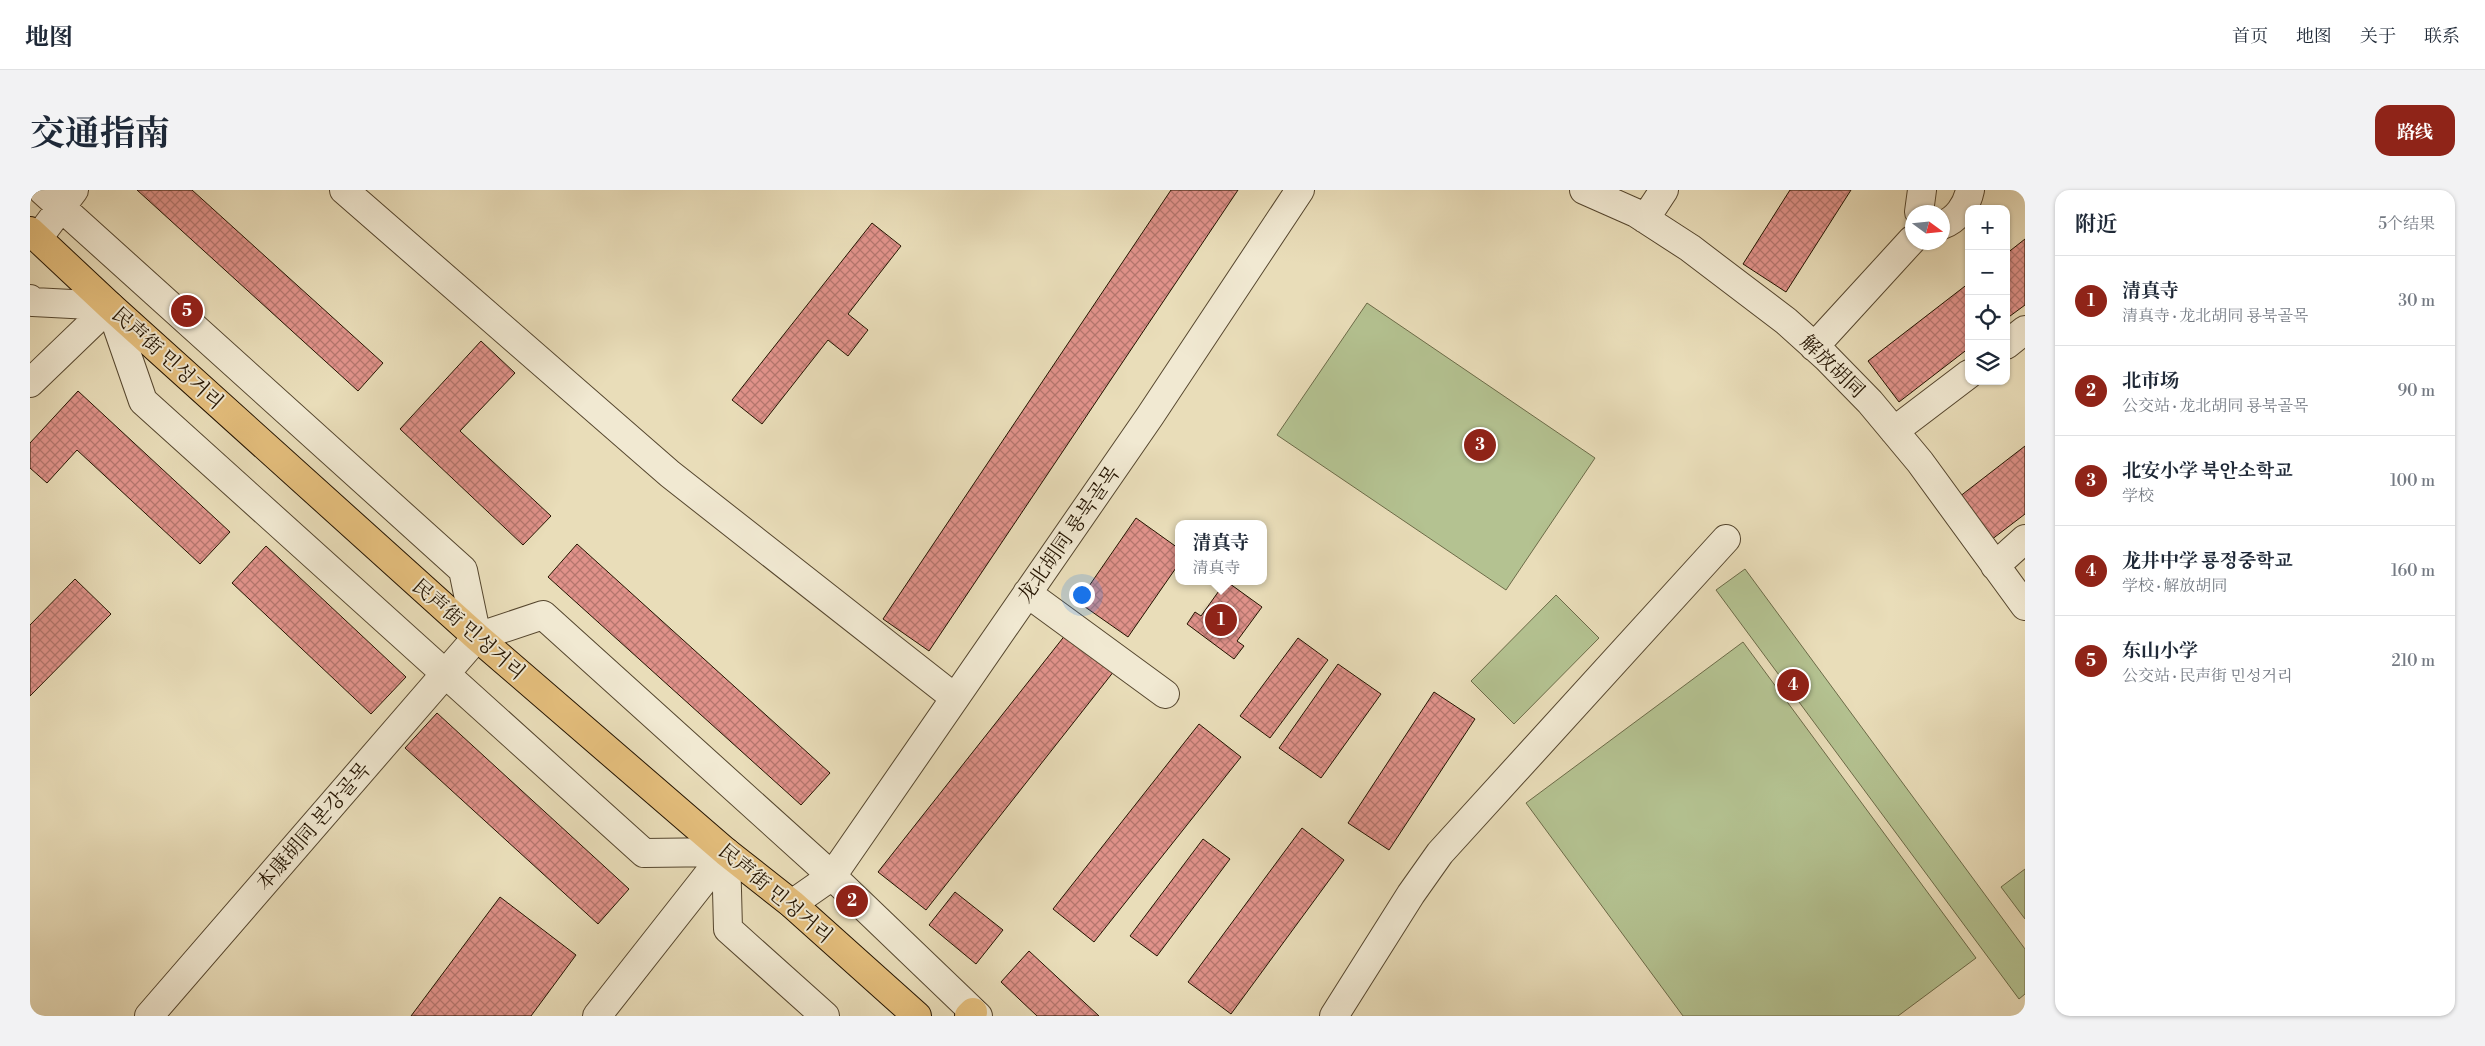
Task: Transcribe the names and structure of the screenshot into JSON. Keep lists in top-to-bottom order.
{
  "streets": {
    "main road": ["民声街 민성거리"],
    "street": ["解放胡同", "龙北胡同 룡북골목", "本康胡同 본강골목"]
  },
  "crossings": [
    ["民声街 민성거리", "本康胡同 본강골목"]
  ],
  "north": "right",
  "page": {
    "header": "地图",
    "nav": [
      "首页",
      "地图",
      "关于",
      "联系"
    ],
    "title": "交通指南",
    "buttons": "路线",
    "heading": ["附近", "5个结果"],
    "map_buttons": ["+", "−"],
    "list": [
      {
        "mark": "1",
        "name": "清真寺",
        "note": "清真寺 · 龙北胡同 룡북골목",
        "value": "30 m"
      },
      {
        "mark": "2",
        "name": "北市场",
        "note": "公交站 · 龙北胡同 룡북골목",
        "value": "90 m"
      },
      {
        "mark": "3",
        "name": "北安小学 북안소학교",
        "note": "学校",
        "value": "100 m"
      },
      {
        "mark": "4",
        "name": "龙井中学 룡정중학교",
        "note": "学校 · 解放胡同",
        "value": "160 m"
      },
      {
        "mark": "5",
        "name": "东山小学",
        "note": "公交站 · 民声街 민성거리",
        "value": "210 m"
      }
    ],
    "pins": [
      "5",
      "3",
      "1",
      "4",
      "2"
    ],
    "popup": ["清真寺", "清真寺"]
  }
}
